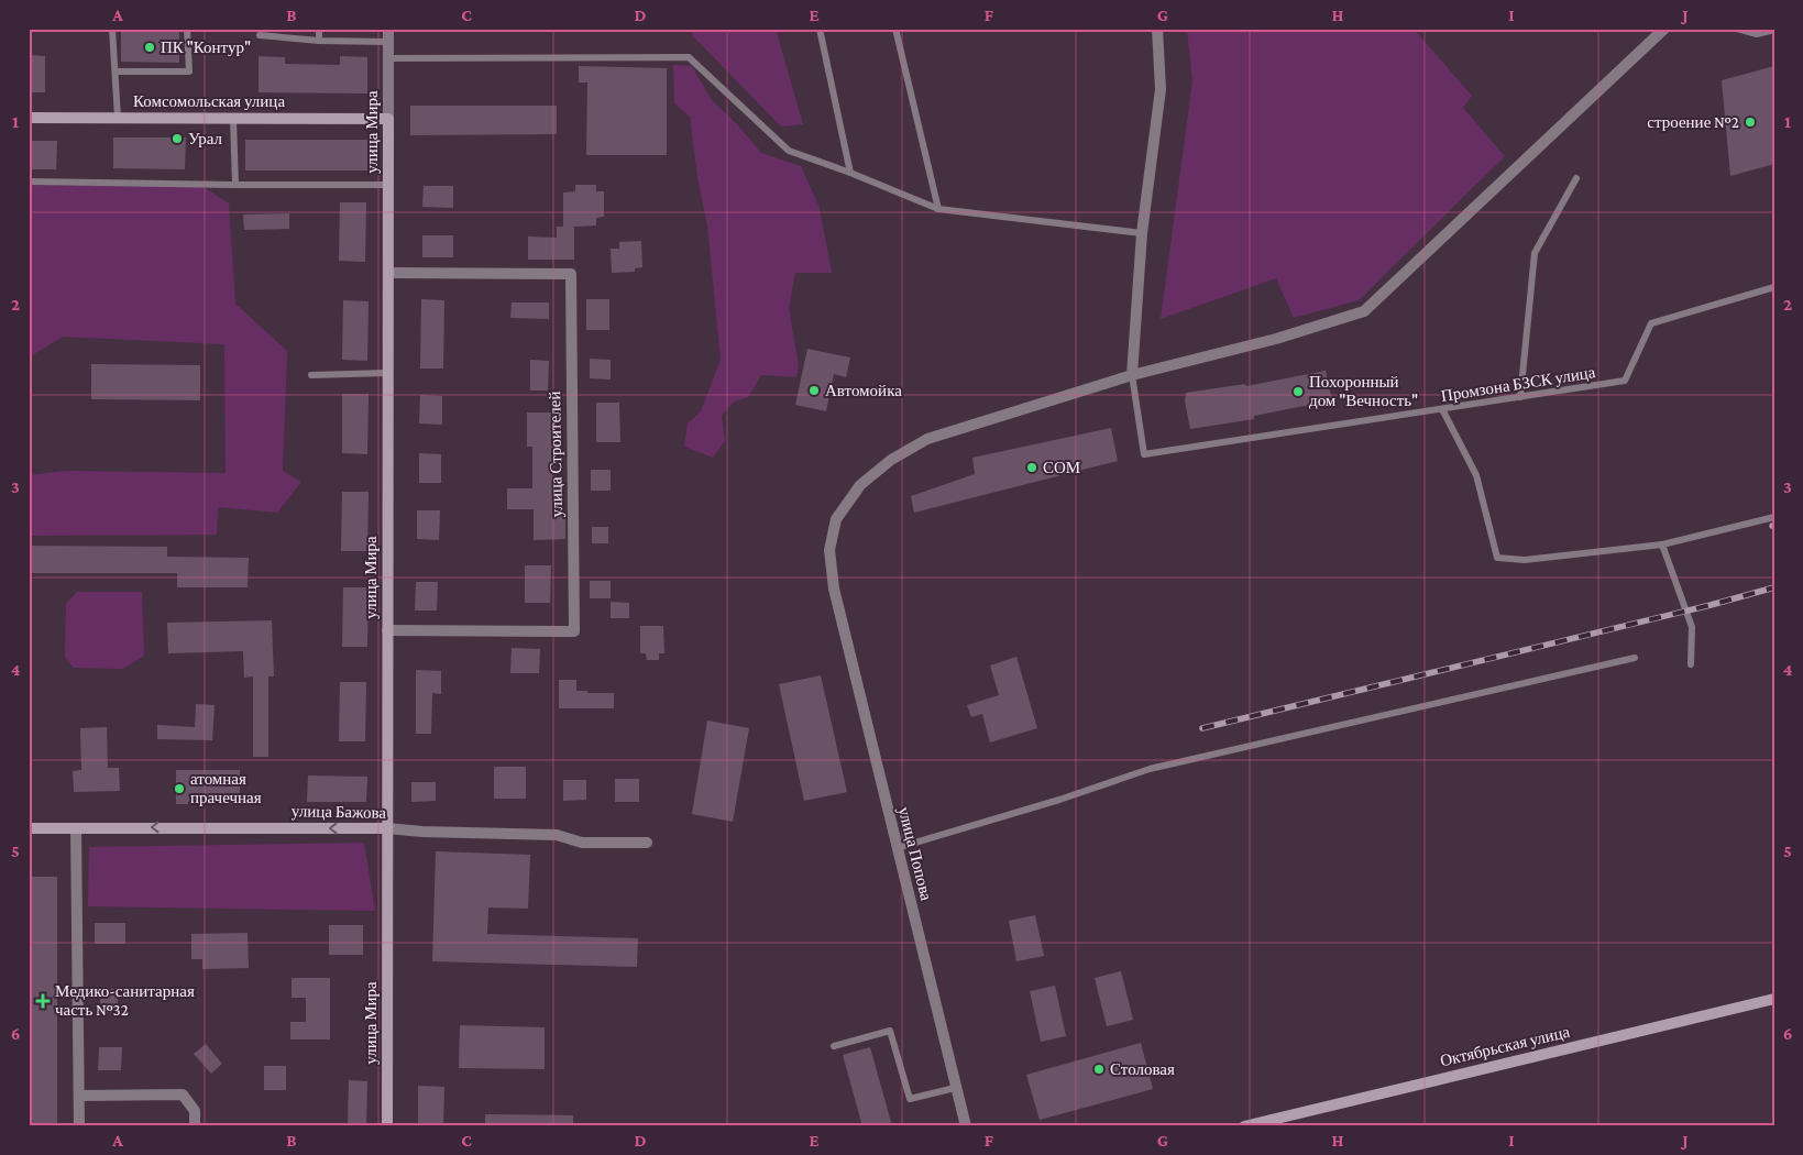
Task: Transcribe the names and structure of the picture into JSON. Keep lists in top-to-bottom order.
{
  "streets": {
    "street": [
      "Комсомольская улица",
      "улица Мира",
      "улица Строителей",
      "улица Бажова",
      "улица Попова",
      "Октябрьская улица"
    ],
    "lane": ["Промзона БЗСК улица"]
  },
  "crossings": [
    ["Комсомольская улица", "улица Мира"],
    ["улица Мира", "улица Строителей"],
    ["улица Мира", "улица Бажова"],
    ["Промзона БЗСК улица", "улица Попова"]
  ],
  "one_way": ["улица Бажова"],
  "places": {
    "other": [
      "ПК \"Контур\"",
      "строение №2",
      "Урал",
      "Автомойка",
      "Похоронный дом \"Вечность\"",
      "СОМ",
      "атомная прачечная",
      "Столовая"
    ],
    "health": ["Медико-санитарная часть №32"]
  },
  "grid": {
    "columns": [
      "A",
      "B",
      "C",
      "D",
      "E",
      "F",
      "G",
      "H",
      "I",
      "J"
    ],
    "rows": [
      "1",
      "2",
      "3",
      "4",
      "5",
      "6"
    ]
  }
}
